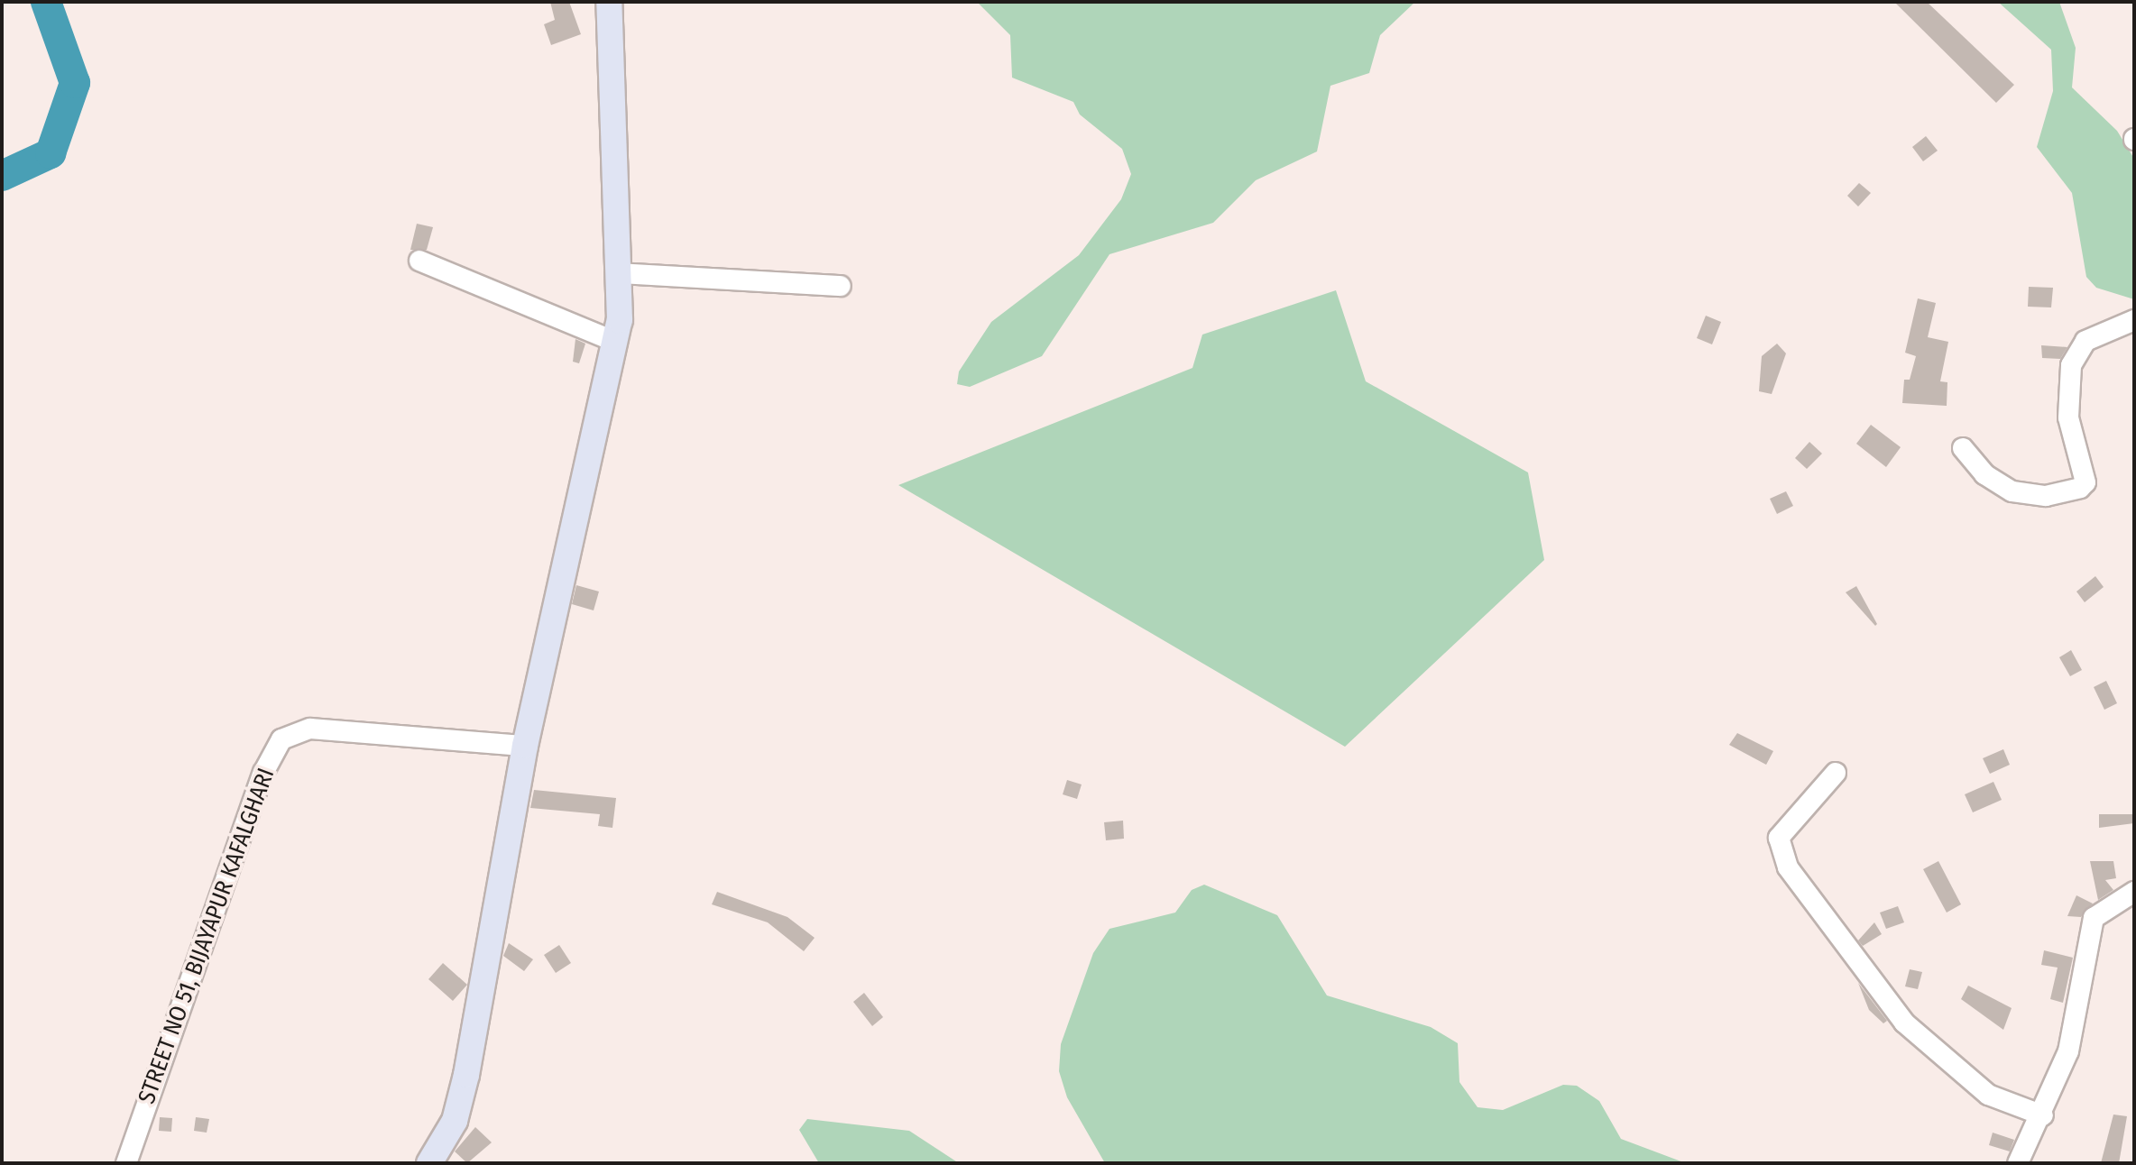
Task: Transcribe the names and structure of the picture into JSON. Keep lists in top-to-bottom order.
{
  "streets": {
    "street": ["STREET NO 51, BIJAYAPUR KAFALGHARI"]
  }
}
